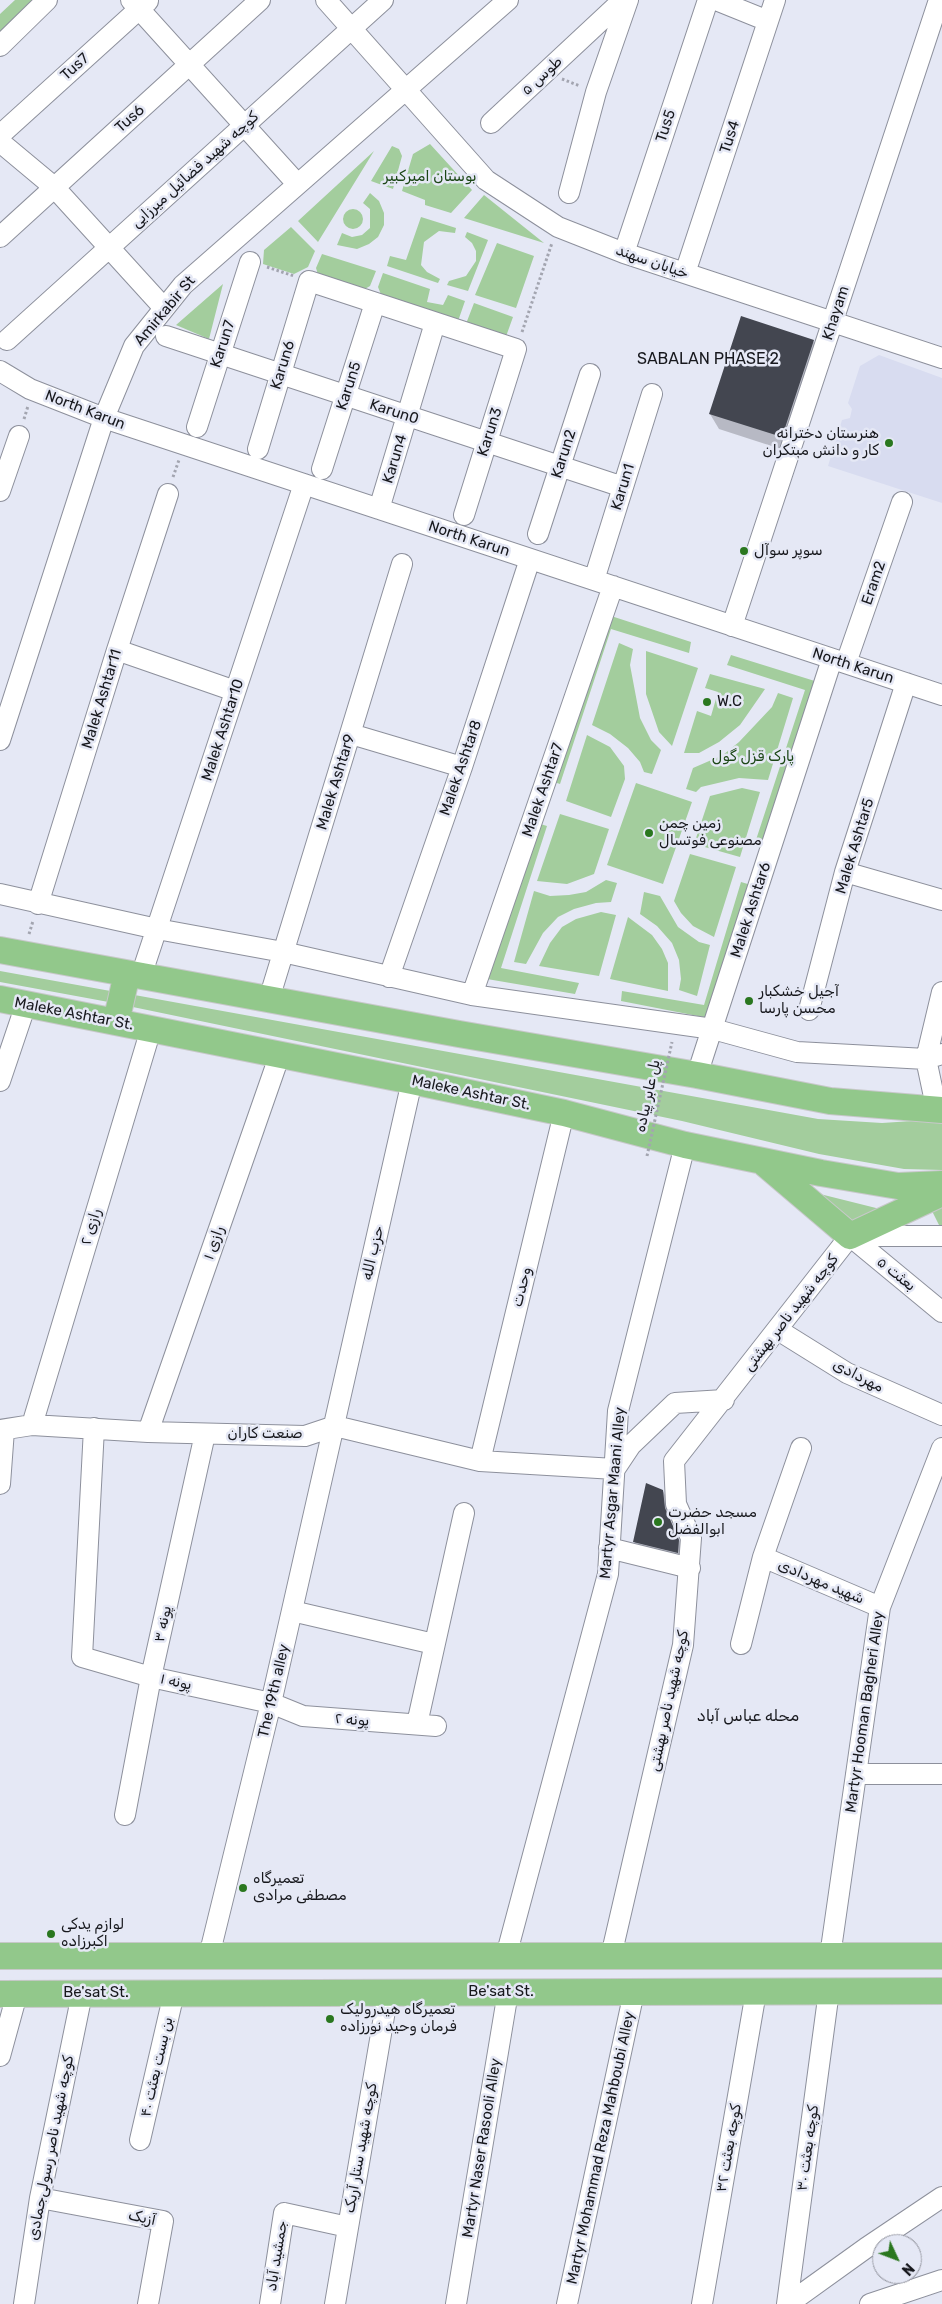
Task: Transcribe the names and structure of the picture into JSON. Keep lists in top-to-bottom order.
{
  "streets": {
    "main road": ["Maleke Ashtar St.", "Be'sat St."],
    "street": [
      "Tus7",
      "طوس ۵",
      "Tus6",
      "Tus5",
      "Tus4",
      "کوچه شهید فضائیل میرزایی",
      "خیابان سهند",
      "Amirkabir St",
      "Khayam",
      "Karun7",
      "Karun6",
      "Karun5",
      "North Karun",
      "Karun0",
      "Karun3",
      "Karun2",
      "Karun4",
      "Karun1",
      "Eram2",
      "Malek Ashtar11",
      "Malek Ashtar10",
      "Malek Ashtar8",
      "Malek Ashtar9",
      "Malek Ashtar7",
      "Malek Ashtar5",
      "Malek Ashtar6",
      "رازی ۲",
      "رازی ۱",
      "حزب الله",
      "بعثت ۵",
      "وحدت",
      "کوچه شهید ناصر بهشتی",
      "مهردادی",
      "صنعت کاران",
      "Martyr Asgar Maani Alley",
      "شهید مهردادی",
      "پونه ۳",
      "پونه ۱",
      "The 19th alley",
      "Martyr Hooman Bagheri Alley",
      "پونه ۲",
      "بن بست بعثت ۴۰",
      "کوچه شهید ناصر رسولی‌جمادی",
      "کوچه شهید ستار آریک",
      "Martyr Naser Rasooli Alley",
      "Martyr Mohammad Reza Mahboubi Alley",
      "کوچه بعثت ۳۲",
      "کوچه بعثت ۳۰",
      "آزیک",
      "جمشید آباد"
    ],
    "path": ["پل عابر پیاده"]
  },
  "crossings": [
    ["Tus5", "خیابان سهند"],
    ["Tus4", "خیابان سهند"],
    ["کوچه شهید فضائیل میرزایی", "خیابان سهند"],
    ["خیابان سهند", "Amirkabir St"],
    ["خیابان سهند", "Khayam"],
    ["Amirkabir St", "North Karun"],
    ["Khayam", "North Karun"],
    ["Karun7", "Karun0"],
    ["Karun6", "Karun0"],
    ["Karun5", "Karun0"],
    ["North Karun", "Karun4"],
    ["North Karun", "Karun1"],
    ["North Karun", "Eram2"],
    ["North Karun", "Malek Ashtar10"],
    ["North Karun", "Malek Ashtar8"],
    ["North Karun", "Malek Ashtar7"],
    ["North Karun", "Malek Ashtar5"],
    ["North Karun", "Malek Ashtar6"],
    ["Karun0", "Karun3"],
    ["Karun0", "Karun2"],
    ["Karun0", "Karun4"],
    ["Karun0", "Karun1"],
    ["Eram2", "Malek Ashtar6"],
    ["Maleke Ashtar St.", "رازی ۲"],
    ["Maleke Ashtar St.", "رازی ۱"],
    ["Maleke Ashtar St.", "حزب الله"],
    ["Maleke Ashtar St.", "وحدت"],
    ["Maleke Ashtar St.", "Martyr Asgar Maani Alley"],
    ["رازی ۲", "صنعت کاران"],
    ["رازی ۱", "صنعت کاران"],
    ["حزب الله", "صنعت کاران"],
    ["حزب الله", "The 19th alley"],
    ["بعثت ۵", "کوچه شهید ناصر بهشتی"],
    ["کوچه شهید ناصر بهشتی", "مهردادی"],
    ["صنعت کاران", "پونه ۳"],
    ["صنعت کاران", "پونه ۱"],
    ["صنعت کاران", "The 19th alley"],
    ["شهید مهردادی", "Martyr Hooman Bagheri Alley"],
    ["پونه ۳", "پونه ۱"],
    ["پونه ۱", "The 19th alley"],
    ["پونه ۱", "پونه ۲"],
    ["The 19th alley", "پونه ۲"],
    ["Be'sat St.", "بن بست بعثت ۴۰"],
    ["Be'sat St.", "کوچه شهید ناصر رسولی‌جمادی"],
    ["Be'sat St.", "کوچه شهید ستار آریک"],
    ["Be'sat St.", "Martyr Naser Rasooli Alley"],
    ["Be'sat St.", "Martyr Mohammad Reza Mahboubi Alley"],
    ["Be'sat St.", "کوچه بعثت ۳۲"],
    ["Be'sat St.", "کوچه بعثت ۳۰"],
    ["کوچه شهید ناصر رسولی‌جمادی", "آزیک"],
    ["کوچه شهید ستار آریک", "جمشید آباد"]
  ],
  "districts": ["SABALAN PHASE 2", "محله عباس آباد"],
  "parks": ["بوستان امیرکبیر", "پارک قزل گول"],
  "places": [
    "هنرستان دخترانه کار و دانش مبتکران",
    "سوپر سوآل",
    "W.C",
    "زمین چمن مصنوعی فوتسال",
    "آجیل خشکبار محسن پارسا",
    "مسجد حضرت ابوالفضل",
    "تعمیرگاه مصطفی مرادی",
    "لوازم یدکی اکبرزاده",
    "تعمیرگاه هیدرولیک فرمان وحید نورزاده"
  ],
  "north": "bottom right"
}
